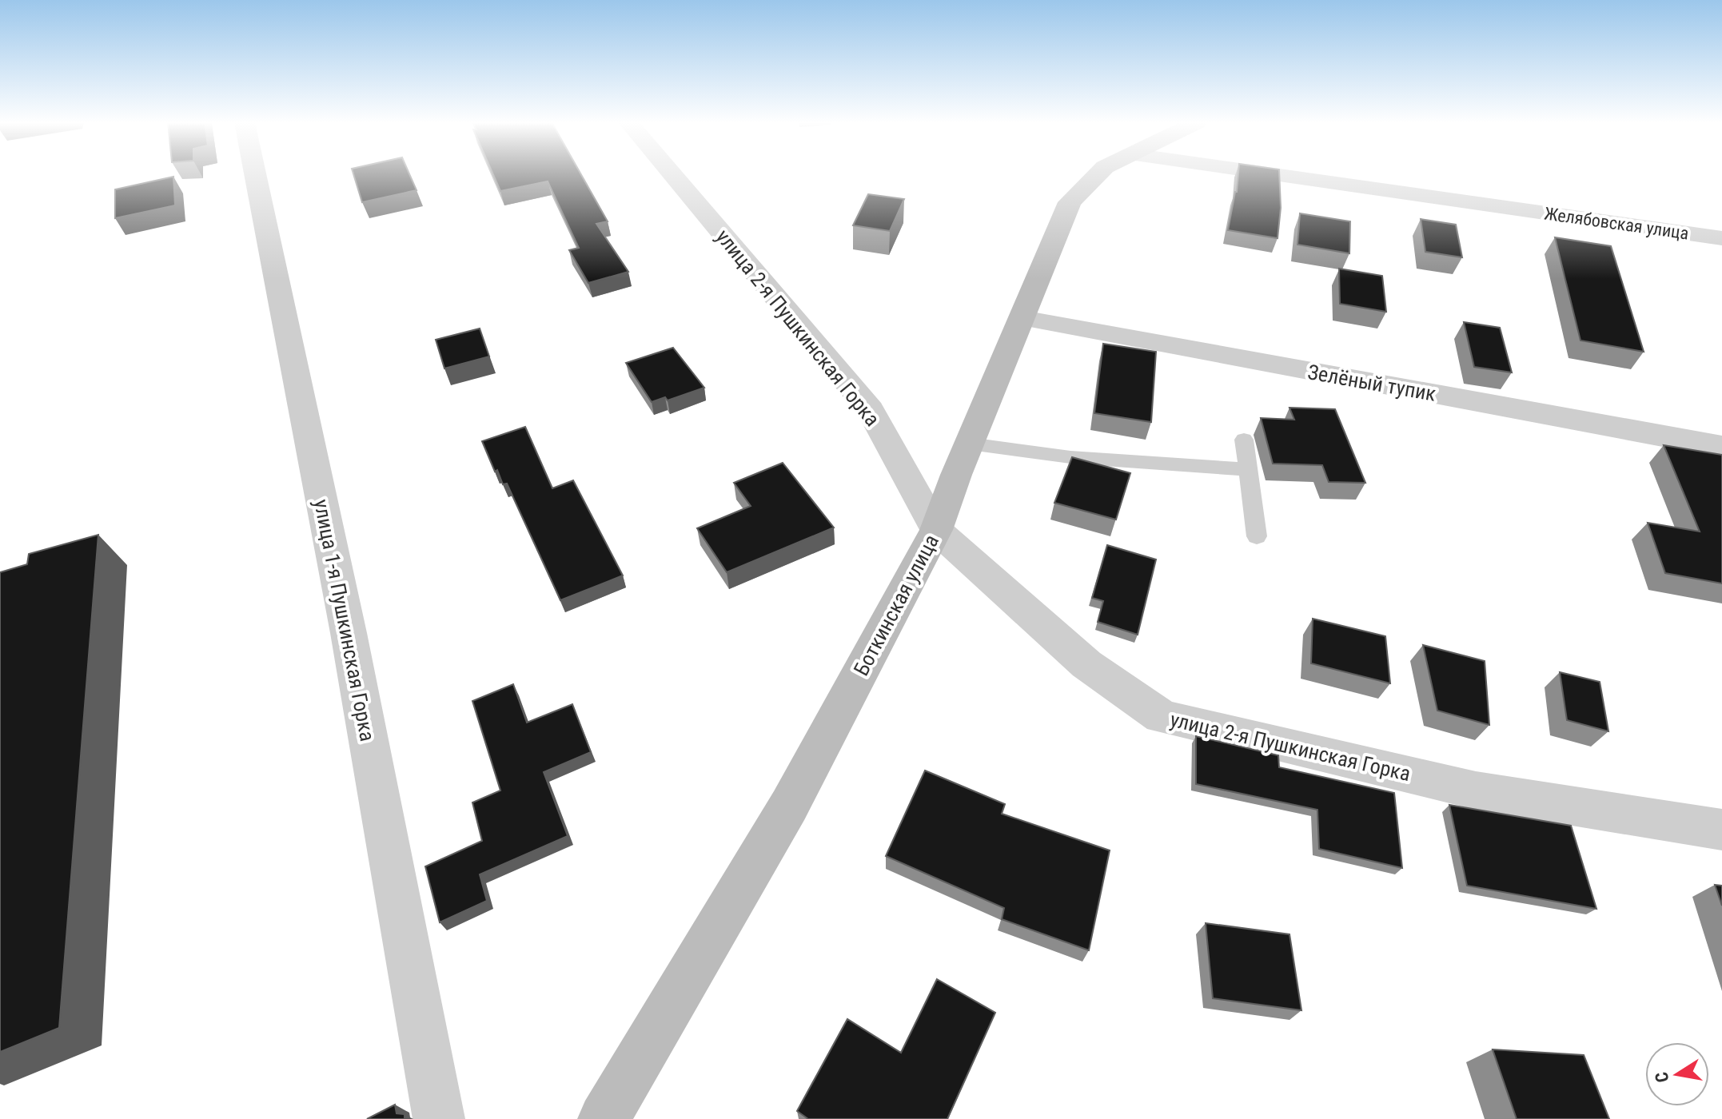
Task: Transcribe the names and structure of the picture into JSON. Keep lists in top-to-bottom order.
{
  "streets": {
    "street": [
      "Желябовская улица",
      "улица 2-я Пушкинская Горка",
      "Зелёный тупик",
      "Боткинская улица",
      "улица 1-я Пушкинская Горка"
    ]
  },
  "crossings": [
    ["улица 2-я Пушкинская Горка", "Боткинская улица"],
    ["Зелёный тупик", "Боткинская улица"]
  ],
  "north": "left"
}
